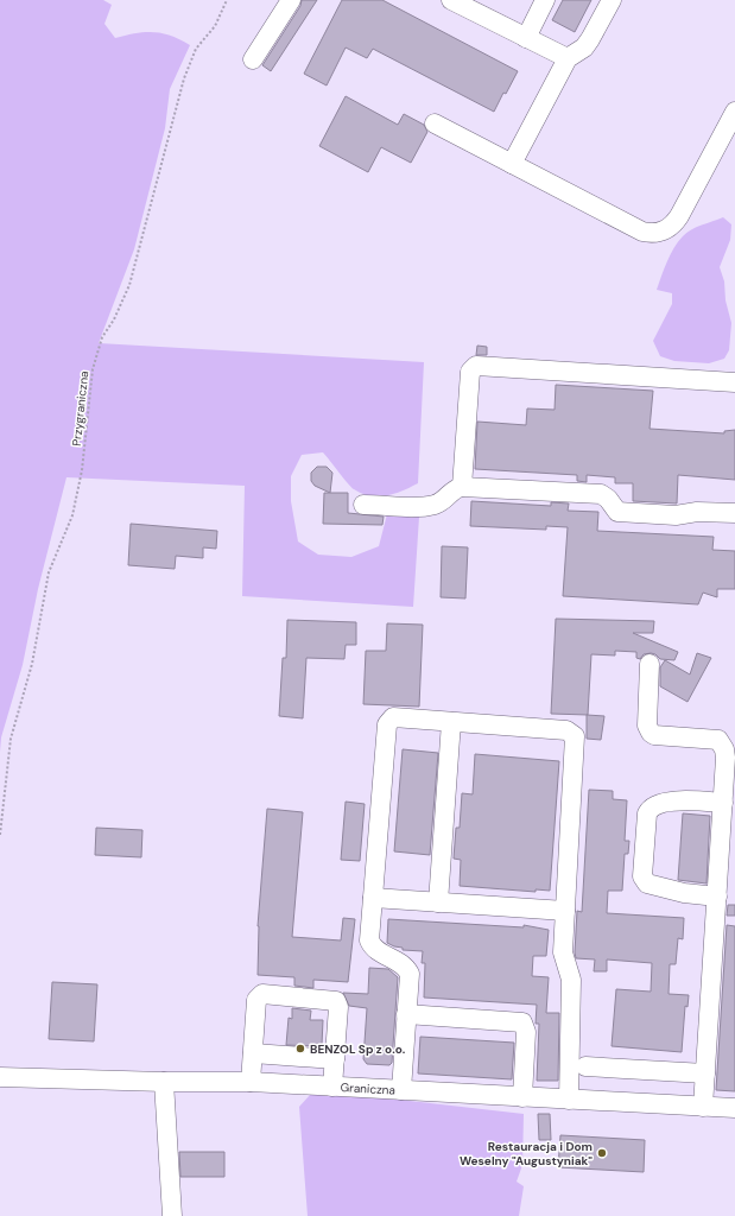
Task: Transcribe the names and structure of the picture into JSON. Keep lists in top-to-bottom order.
{
  "streets": {
    "street": ["Graniczna"],
    "path": ["Przygraniczna"]
  },
  "places": ["BENZOL Sp z o.o.", "Restauracja i Dom Weselny \"Augustyniak\""]
}
